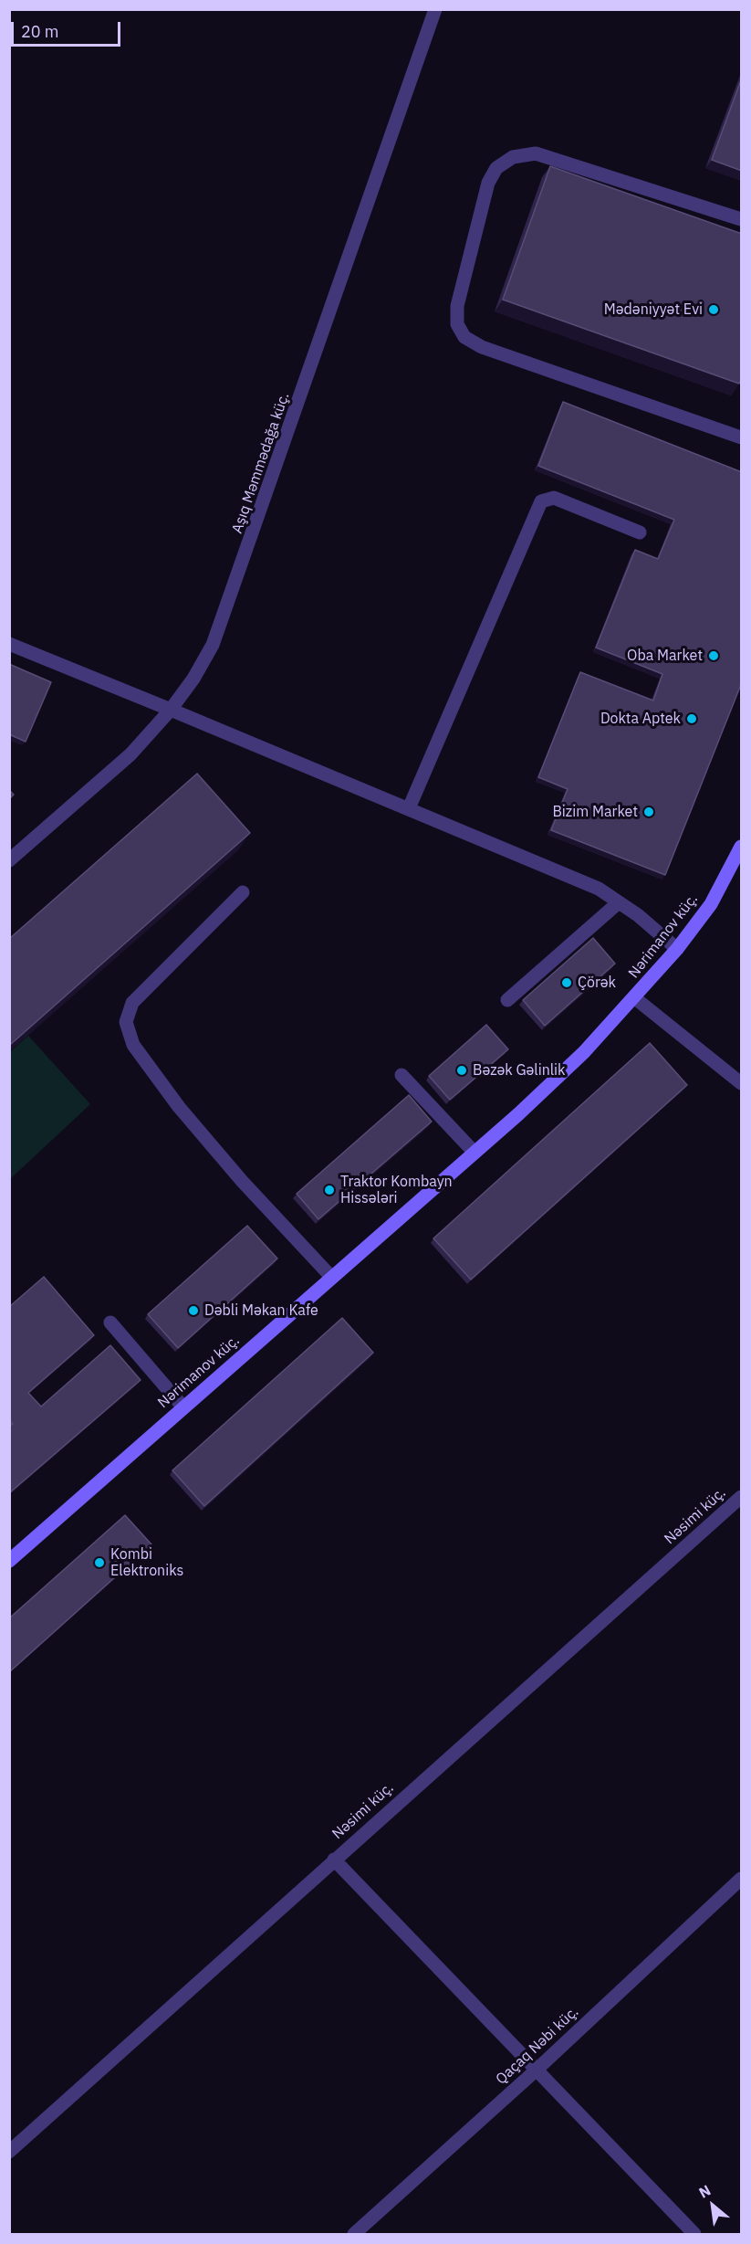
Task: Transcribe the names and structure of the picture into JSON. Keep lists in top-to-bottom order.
{
  "streets": {
    "main road": ["Nərimanov küç."],
    "street": ["Aşıq Məmmədağa küç.", "Nəsimi küç.", "Qaçaq Nəbi küç."]
  },
  "places": [
    "Mədəniyyət Evi",
    "Oba Market",
    "Dokta Aptek",
    "Bizim Market",
    "Çörək",
    "Bəzək Gəlinlik",
    "Traktor Kombayn Hissələri",
    "Dəbli Məkan Kafe",
    "Kombi Elektroniks"
  ],
  "scale_bar": "20 m",
  "north": "top left"
}
